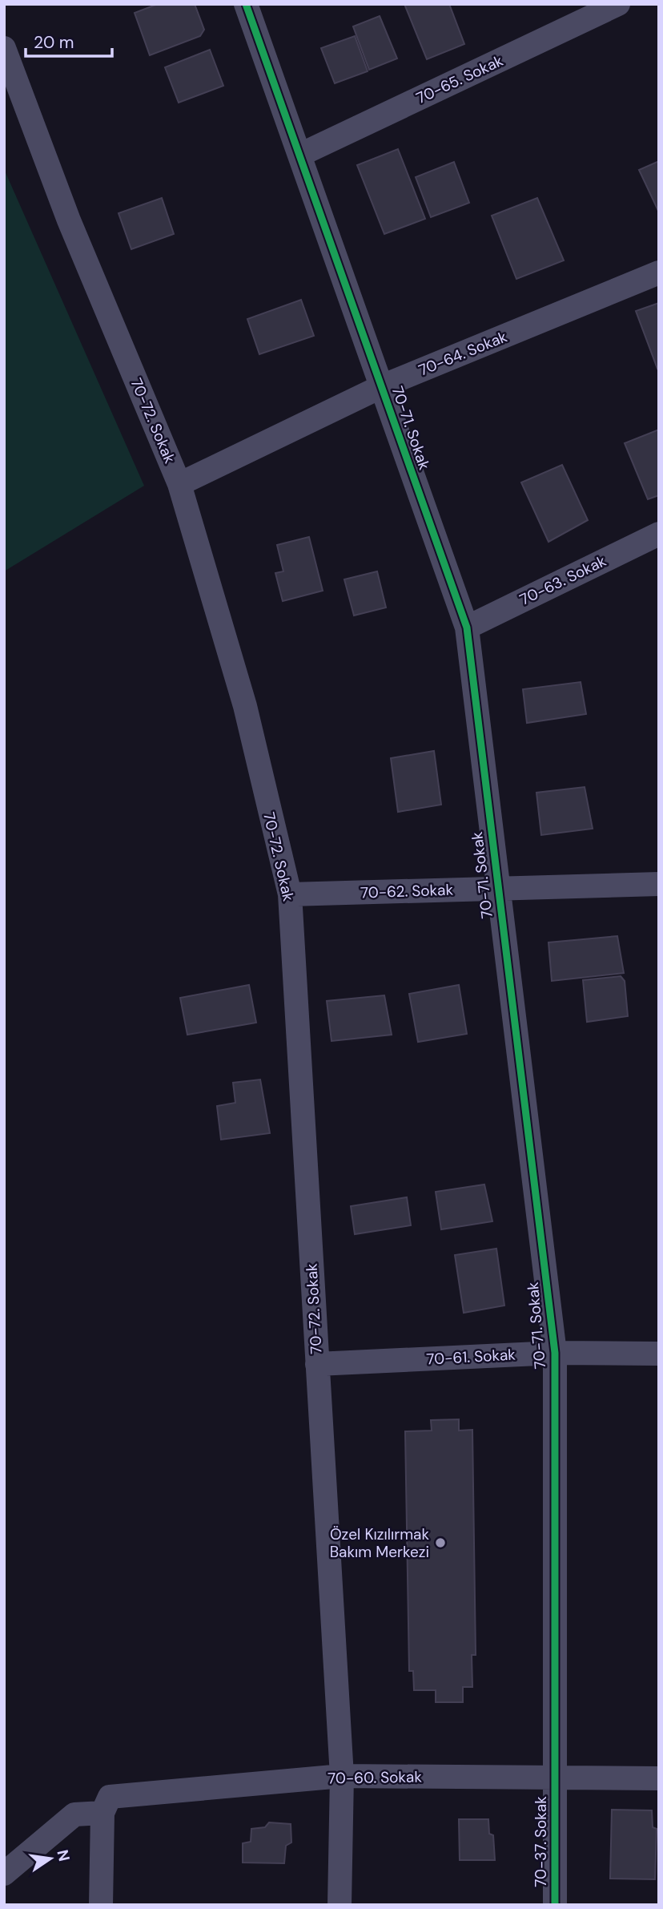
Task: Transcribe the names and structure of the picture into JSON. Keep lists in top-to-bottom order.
{
  "streets": {
    "street": [
      "70-65. Sokak",
      "70-64. Sokak",
      "70-72. Sokak",
      "70-71. Sokak",
      "70-63. Sokak",
      "70-62. Sokak",
      "70-61. Sokak",
      "70-60. Sokak",
      "70-37. Sokak"
    ]
  },
  "crossings": [
    ["70-65. Sokak", "70-71. Sokak"],
    ["70-64. Sokak", "70-72. Sokak"],
    ["70-64. Sokak", "70-71. Sokak"],
    ["70-72. Sokak", "70-62. Sokak"],
    ["70-72. Sokak", "70-61. Sokak"],
    ["70-72. Sokak", "70-60. Sokak"],
    ["70-71. Sokak", "70-63. Sokak"],
    ["70-71. Sokak", "70-62. Sokak"],
    ["70-71. Sokak", "70-61. Sokak"],
    ["70-71. Sokak", "70-60. Sokak"],
    ["70-71. Sokak", "70-37. Sokak"],
    ["70-60. Sokak", "70-37. Sokak"]
  ],
  "places": ["Özel Kızılırmak Bakım Merkezi"],
  "scale_bar": "20 m",
  "north": "right"
}
